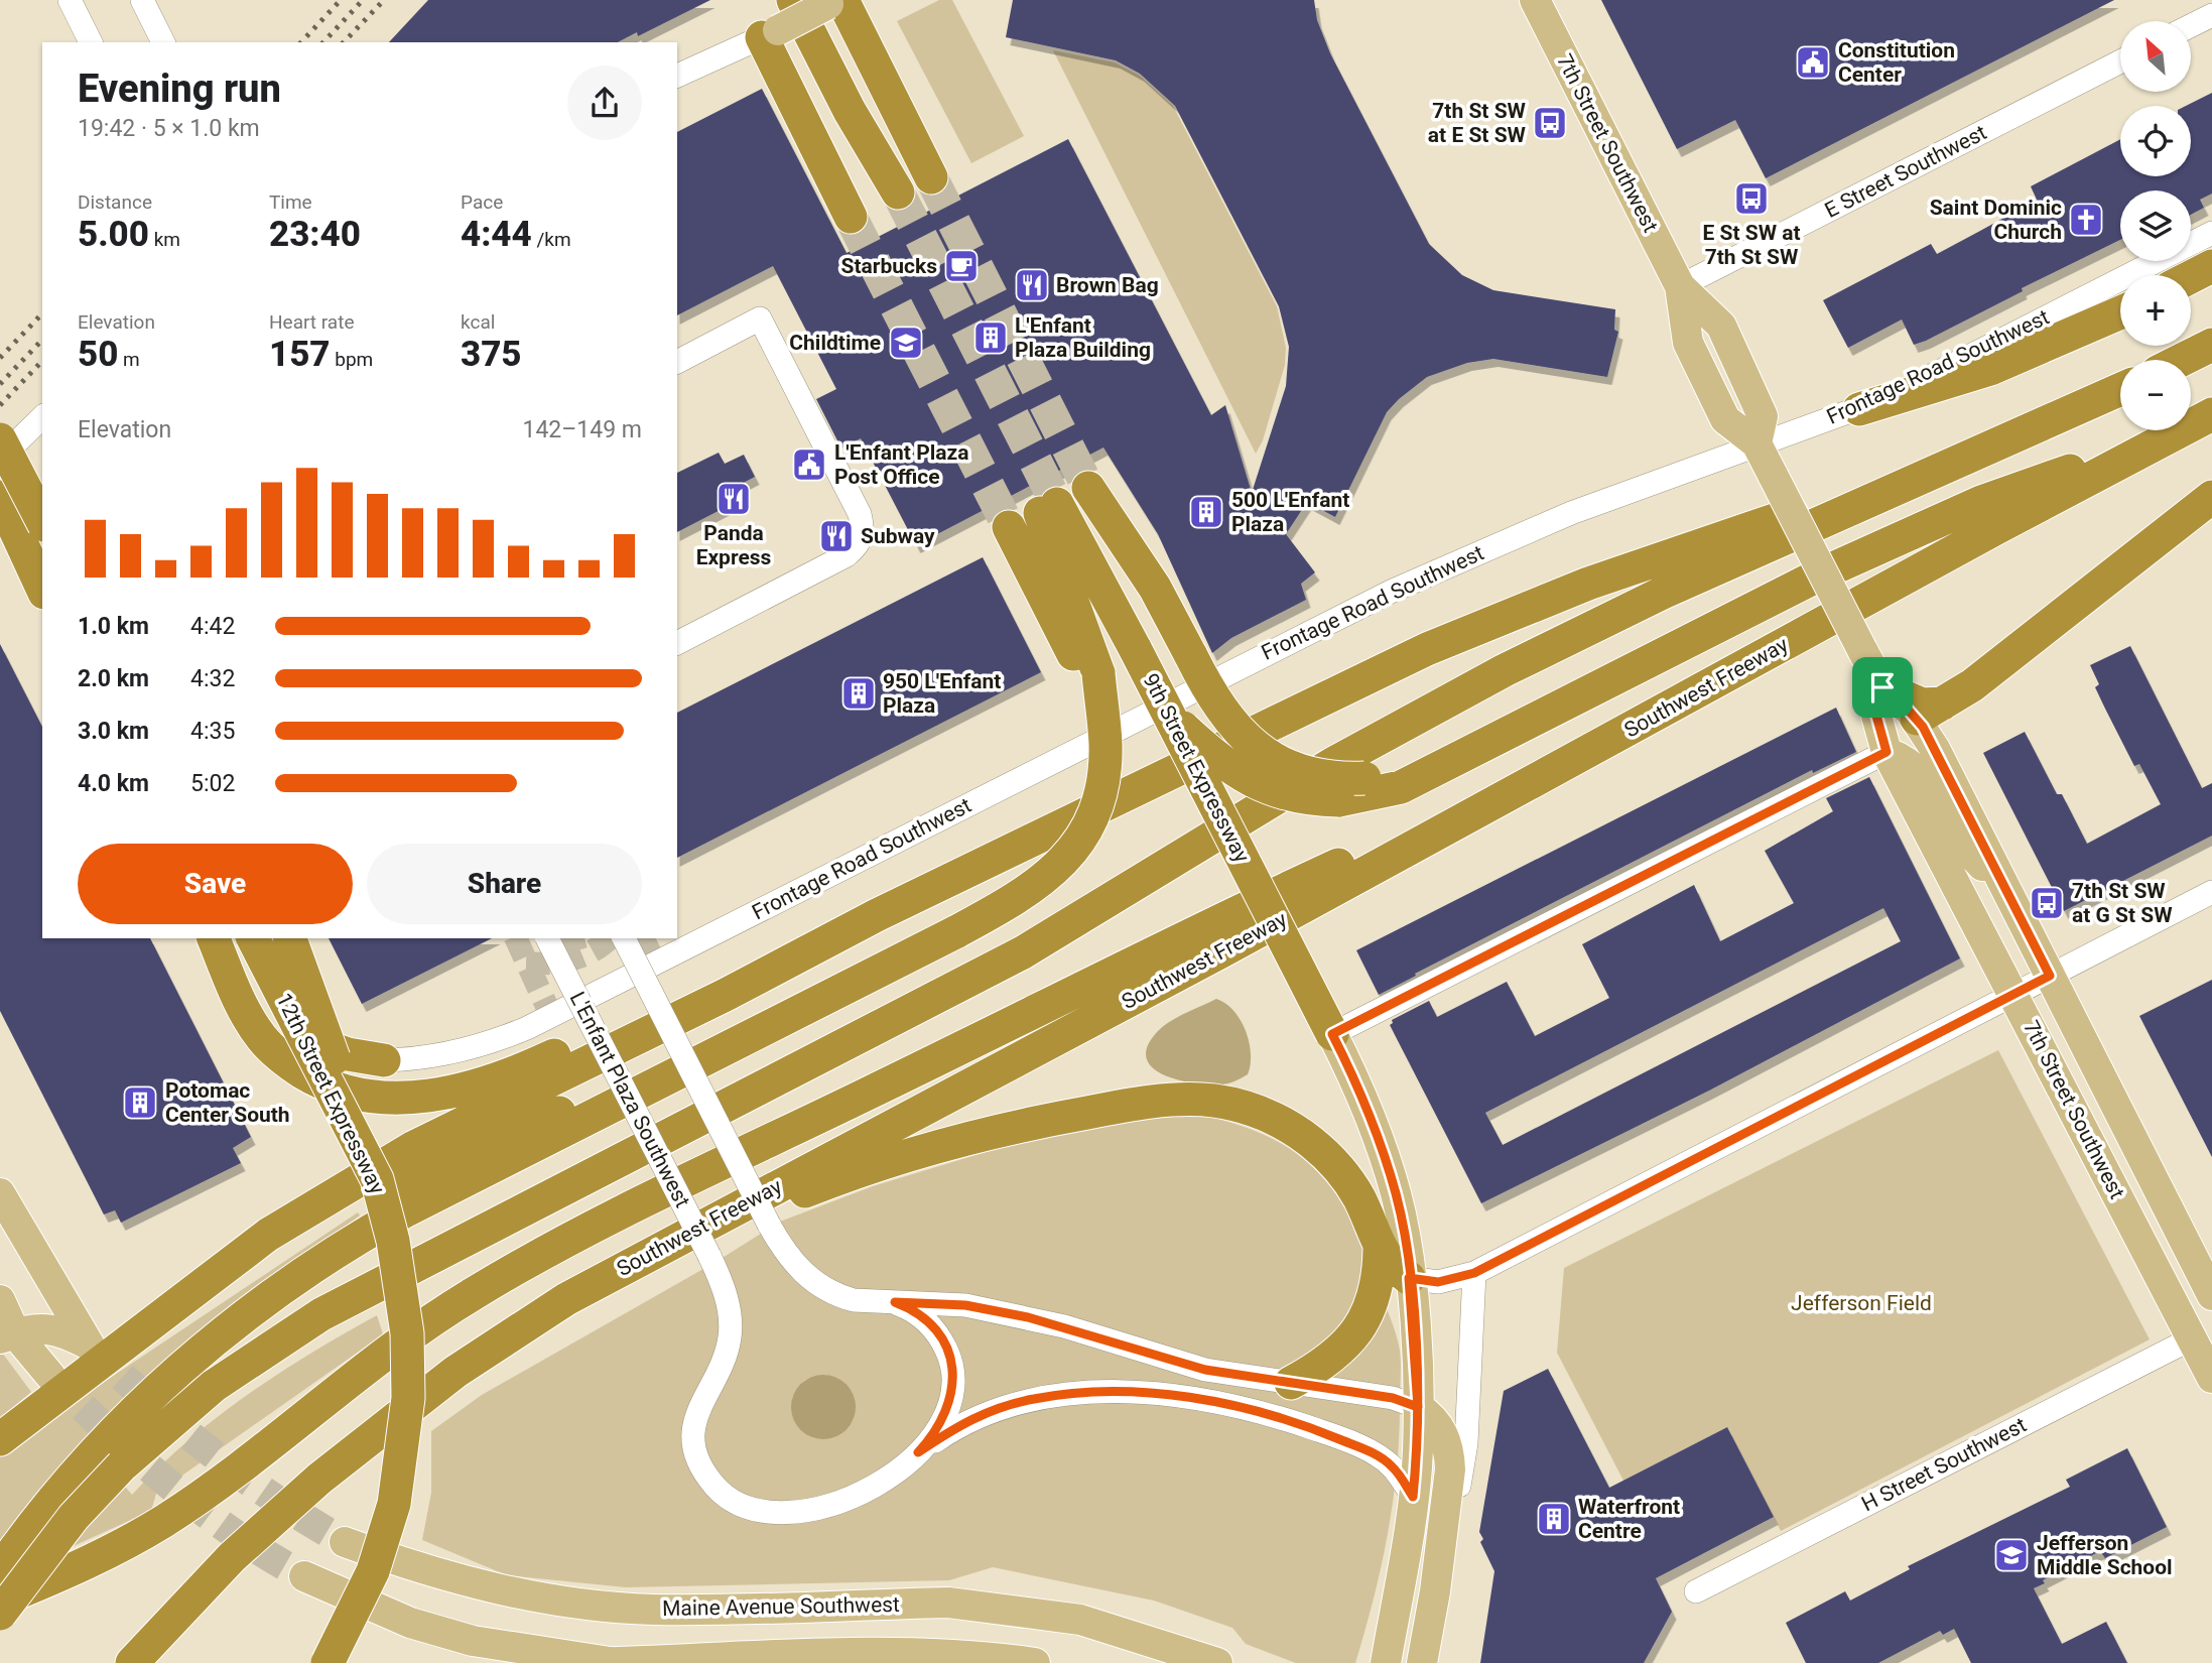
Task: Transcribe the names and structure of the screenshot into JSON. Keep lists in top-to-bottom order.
{
  "streets": {
    "highway": ["Southwest Freeway", "9th Street Expressway", "12th Street Expressway"],
    "main road": ["7th Street Southwest", "Maine Avenue Southwest"],
    "street": [
      "E Street Southwest",
      "Frontage Road Southwest",
      "L'Enfant Plaza Southwest",
      "H Street Southwest"
    ]
  },
  "crossings": [
    ["7th Street Southwest", "E Street Southwest"],
    ["7th Street Southwest", "Frontage Road Southwest"],
    ["7th Street Southwest", "H Street Southwest"]
  ],
  "parks": ["Jefferson Field"],
  "places": {
    "public building": ["Constitution Center", "L'Enfant Plaza Post Office"],
    "bus stop": ["7th St SW at E St SW", "E St SW at 7th St SW", "7th St SW at G St SW"],
    "church": ["Saint Dominic Church"],
    "cafe": ["Starbucks"],
    "restaurant": ["Brown Bag", "Panda Express", "Subway"],
    "building": [
      "L'Enfant Plaza Building",
      "500 L'Enfant Plaza",
      "950 L'Enfant Plaza",
      "Potomac Center South",
      "Waterfront Centre"
    ],
    "school or university": ["Childtime", "Jefferson Middle School"]
  },
  "north": "top left",
  "page": {
    "map_buttons": ["+", "−"],
    "heading": ["Evening run", "19:42 · 5 × 1.0 km"],
    "stats": [
      ["Distance", "5.00 km"],
      ["Time", "23:40"],
      ["Pace", "4:44 /km"],
      ["Elevation", "50 m"],
      ["Heart rate", "157 bpm"],
      ["kcal", "375"]
    ],
    "chart": ["Elevation", "142–149 m"],
    "list": [
      {
        "name": "1.0 km",
        "note": "4:42"
      },
      {
        "name": "2.0 km",
        "note": "4:32"
      },
      {
        "name": "3.0 km",
        "note": "4:35"
      },
      {
        "name": "4.0 km",
        "note": "5:02"
      }
    ],
    "buttons": ["Save", "Share"]
  }
}
